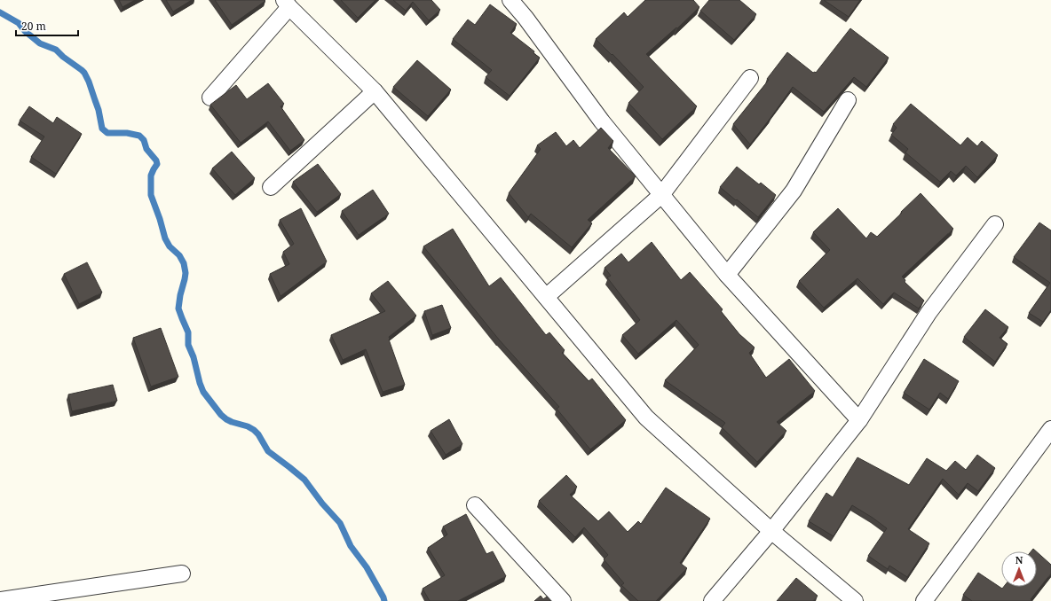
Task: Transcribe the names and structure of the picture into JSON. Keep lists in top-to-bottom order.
{
  "scale_bar": "20 m",
  "north": "top"
}
